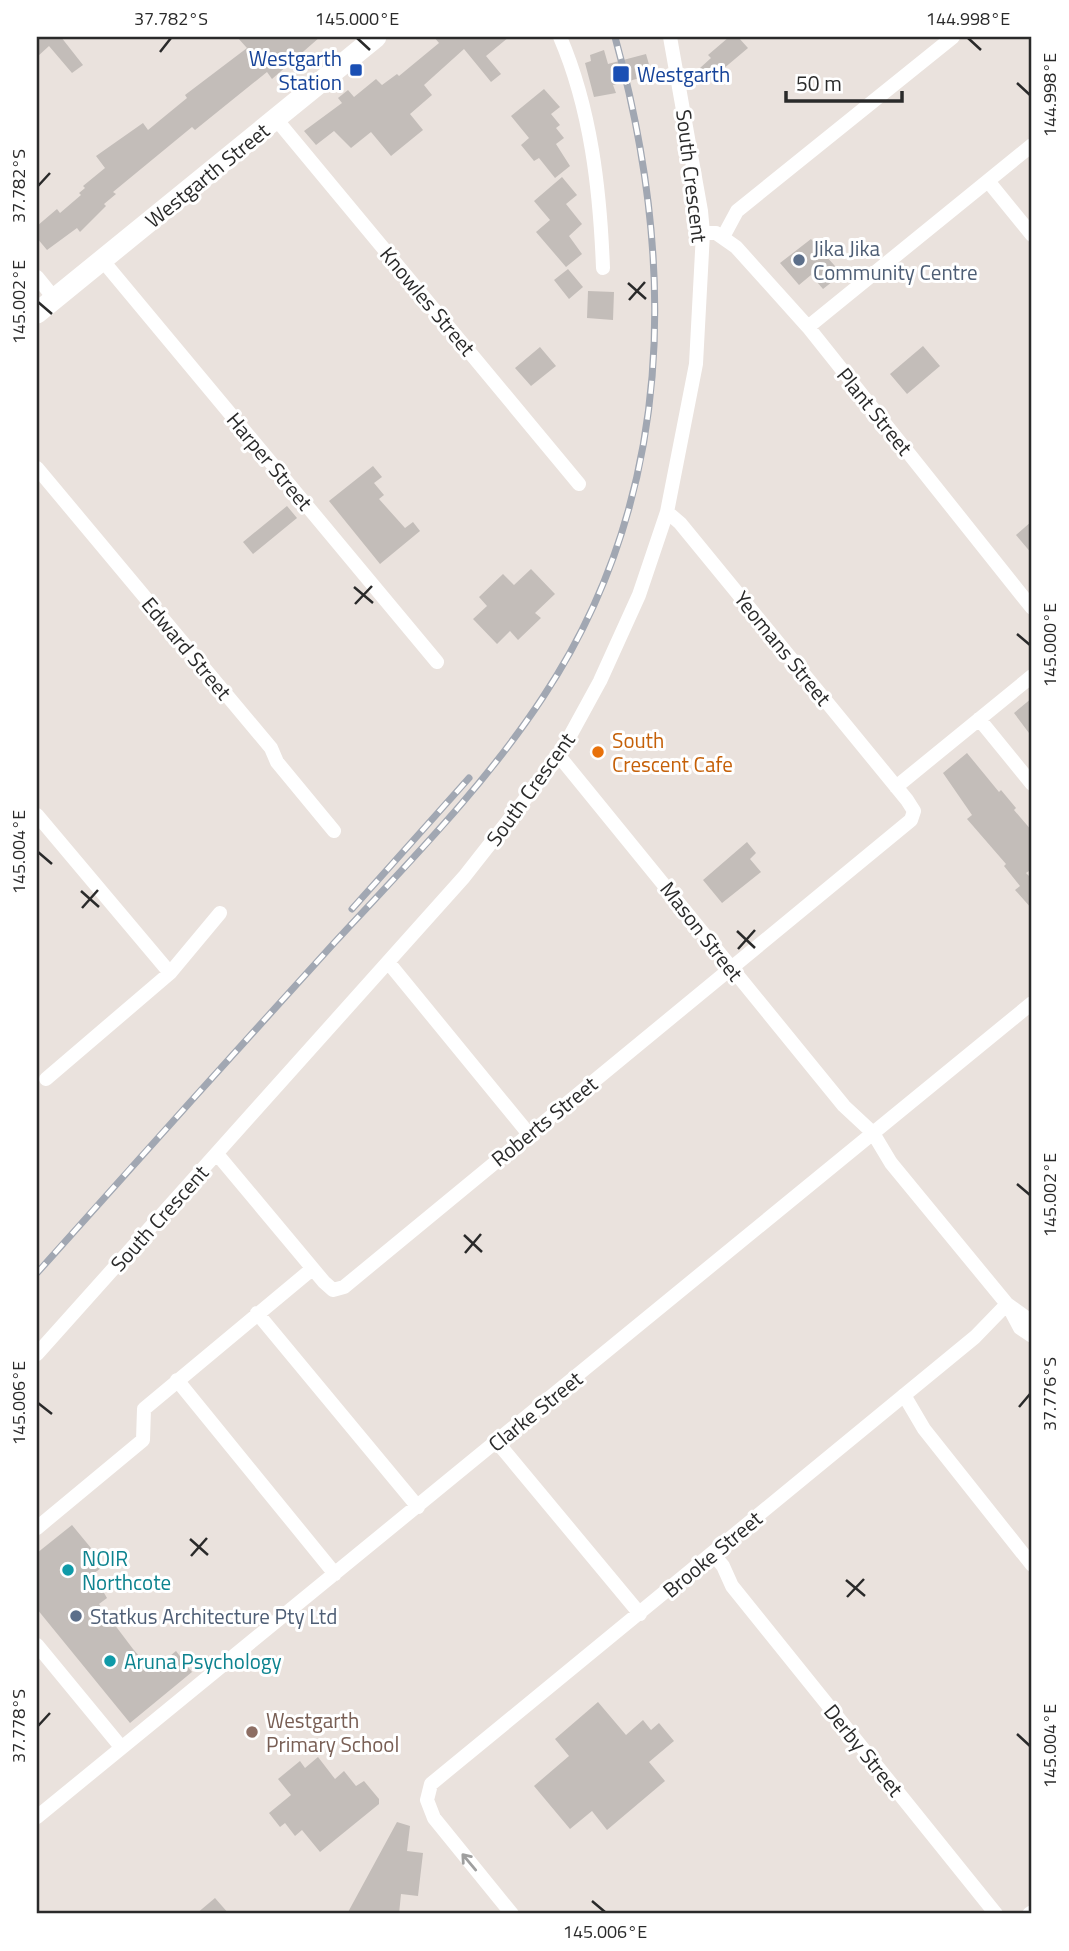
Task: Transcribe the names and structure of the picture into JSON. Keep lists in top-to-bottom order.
{
  "streets": {
    "main road": ["Westgarth Street"],
    "street": [
      "South Crescent",
      "Knowles Street",
      "Plant Street",
      "Harper Street",
      "Edward Street",
      "Yeomans Street",
      "Mason Street",
      "Roberts Street",
      "Clarke Street",
      "Brooke Street",
      "Derby Street"
    ]
  },
  "crossings": [
    ["Westgarth Street", "Knowles Street"],
    ["Westgarth Street", "Harper Street"],
    ["South Crescent", "Yeomans Street"],
    ["South Crescent", "Mason Street"],
    ["Yeomans Street", "Roberts Street"],
    ["Mason Street", "Roberts Street"],
    ["Mason Street", "Clarke Street"],
    ["Mason Street", "Brooke Street"],
    ["Brooke Street", "Derby Street"]
  ],
  "places": {
    "transit": ["Westgarth Station", "Westgarth"],
    "other": [
      "Jika Jika Community Centre",
      "South Crescent Cafe",
      "NOIR Northcote",
      "Statkus Architecture Pty Ltd",
      "Aruna Psychology",
      "Westgarth Primary School"
    ]
  },
  "scale_bar": "50 m",
  "coordinates": [
    "37.782°S",
    "145.000°E",
    "144.998°E",
    "145.002°E",
    "145.004°E",
    "37.776°S",
    "145.006°E",
    "37.778°S"
  ]
}
